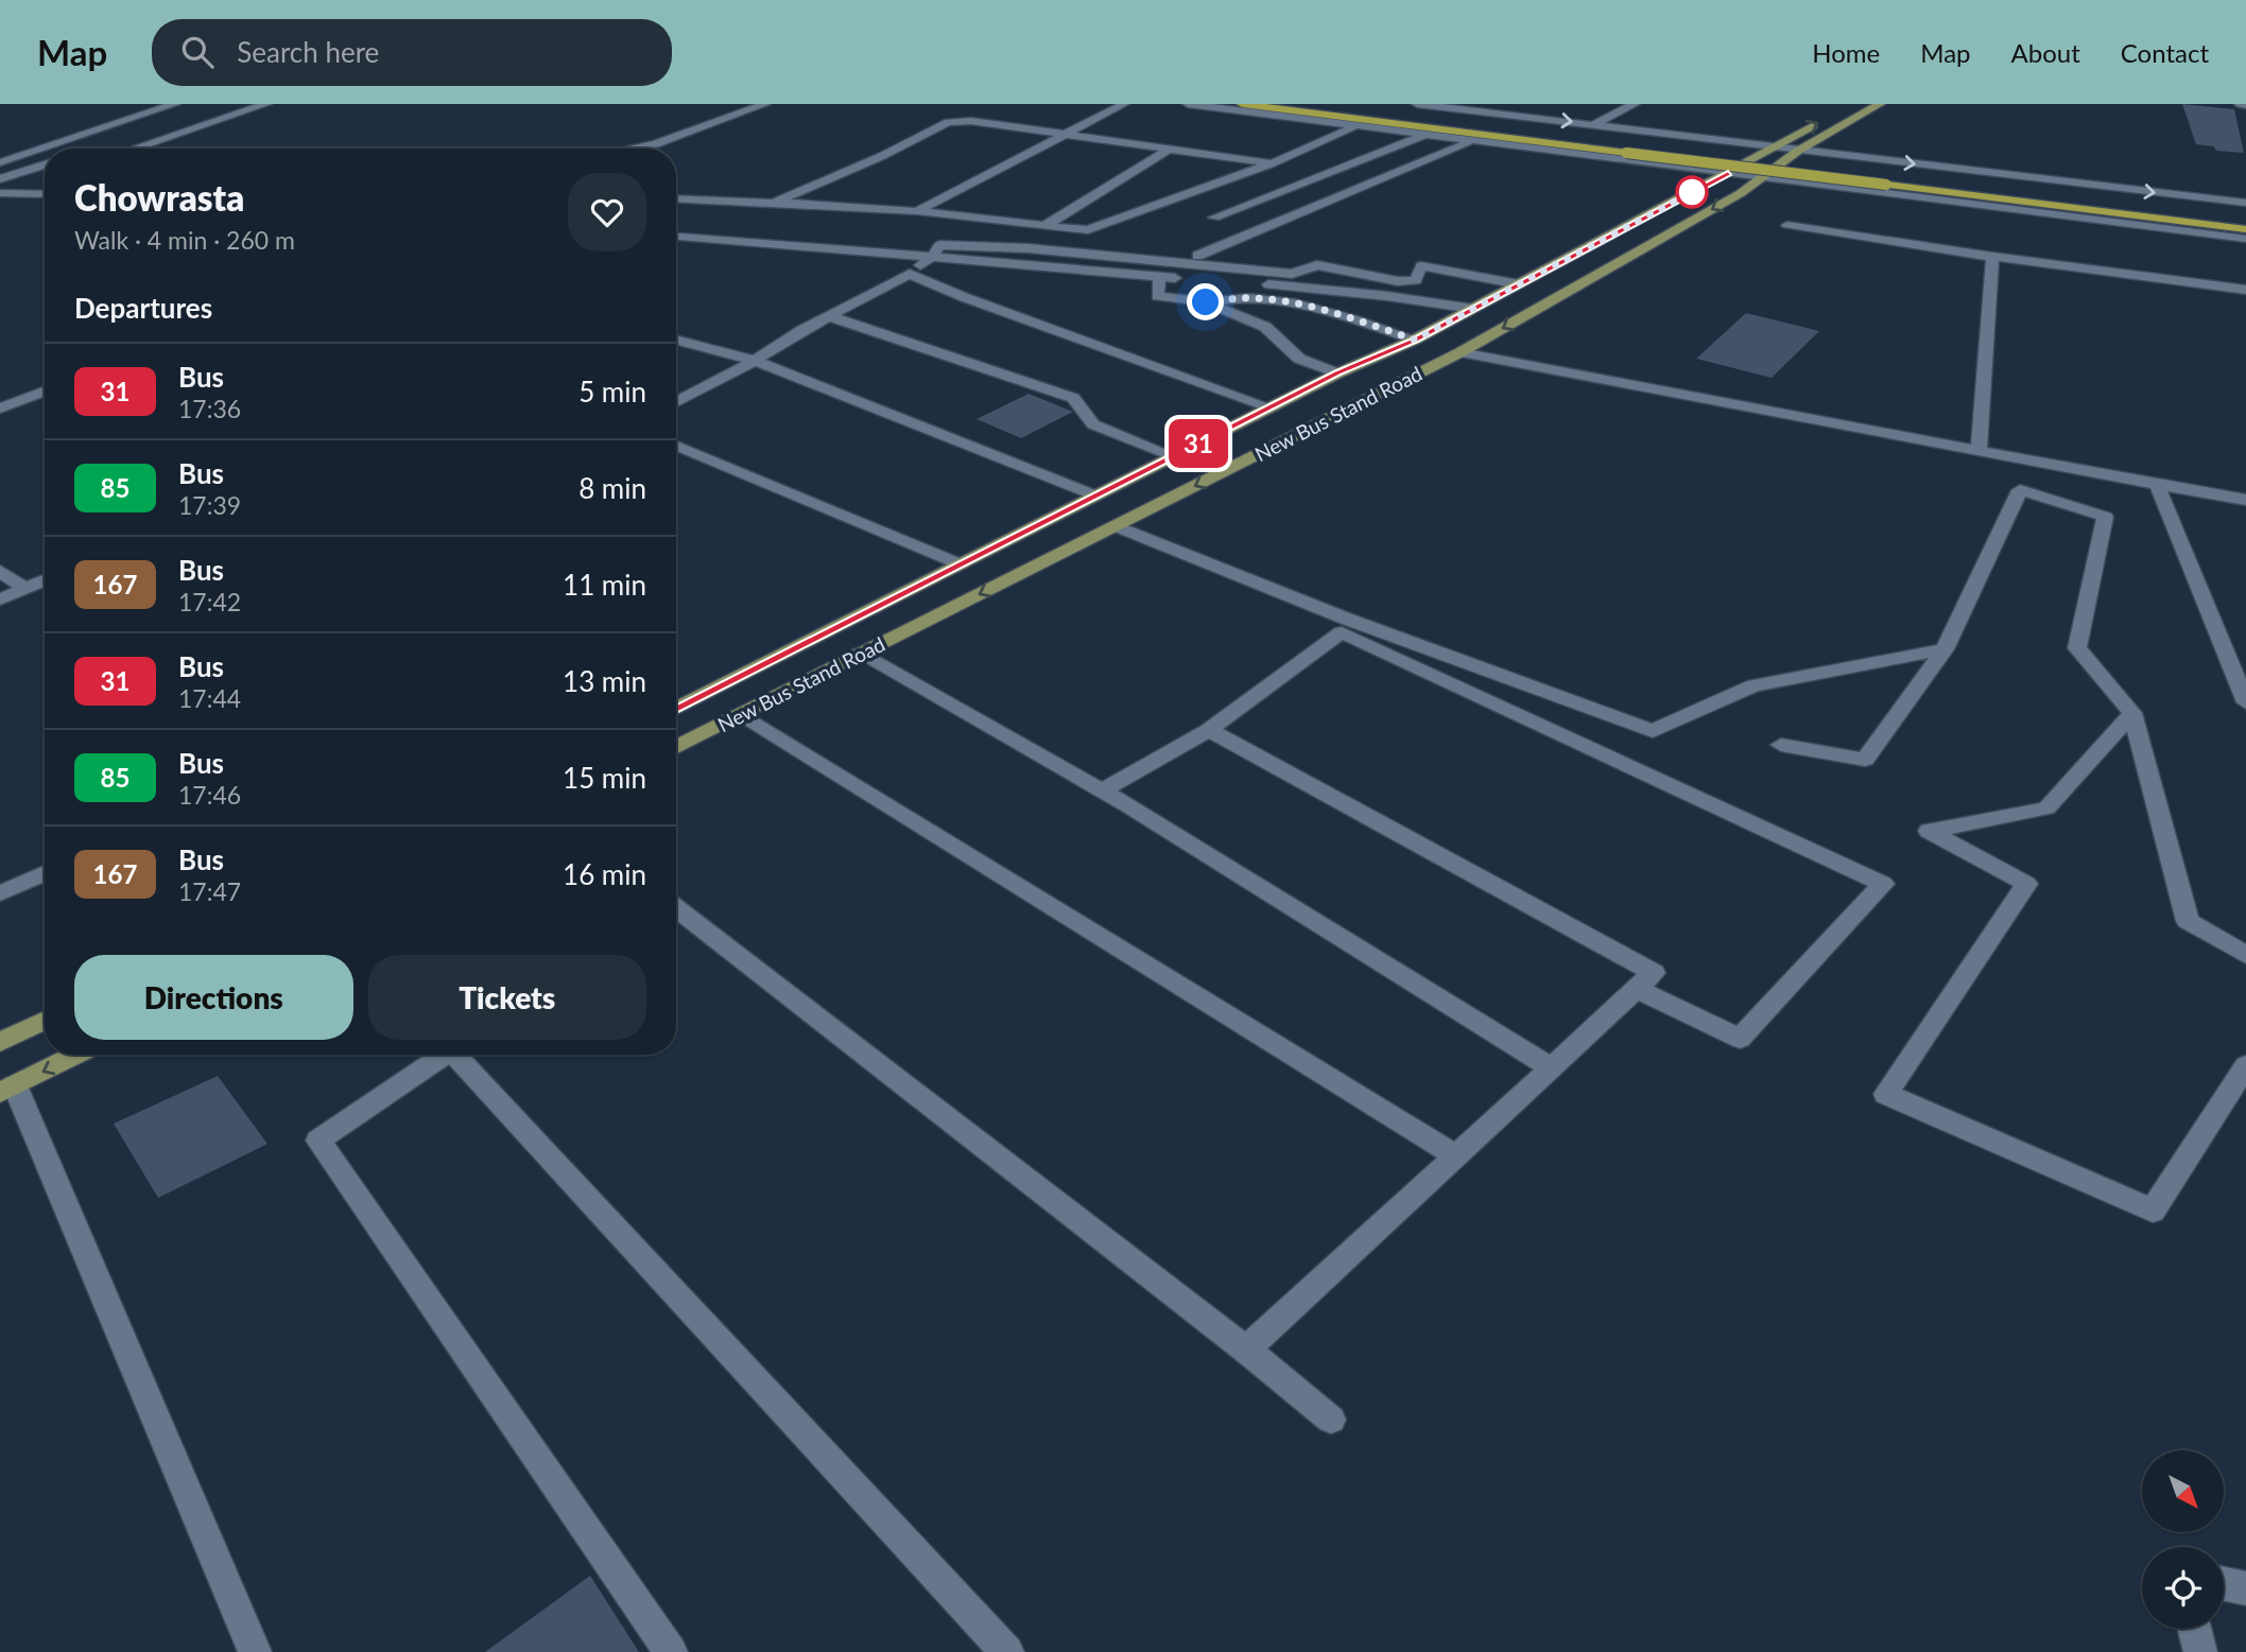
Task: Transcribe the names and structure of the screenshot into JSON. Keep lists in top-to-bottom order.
{
  "streets": {
    "main road": ["New Bus Stand Road"]
  },
  "lines": ["bus line 31"],
  "north": "bottom right",
  "page": {
    "header": "Map",
    "search": "Search here",
    "nav": [
      "Home",
      "Map",
      "About",
      "Contact"
    ],
    "on_map": "31",
    "heading": [
      ["Chowrasta", "Walk · 4 min · 260 m"],
      "Departures"
    ],
    "list": [
      {
        "mark": "31",
        "name": "Bus",
        "note": "17:36",
        "value": "5 min"
      },
      {
        "mark": "85",
        "name": "Bus",
        "note": "17:39",
        "value": "8 min"
      },
      {
        "mark": "167",
        "name": "Bus",
        "note": "17:42",
        "value": "11 min"
      },
      {
        "mark": "31",
        "name": "Bus",
        "note": "17:44",
        "value": "13 min"
      },
      {
        "mark": "85",
        "name": "Bus",
        "note": "17:46",
        "value": "15 min"
      },
      {
        "mark": "167",
        "name": "Bus",
        "note": "17:47",
        "value": "16 min"
      }
    ],
    "buttons": ["Directions", "Tickets"]
  }
}
